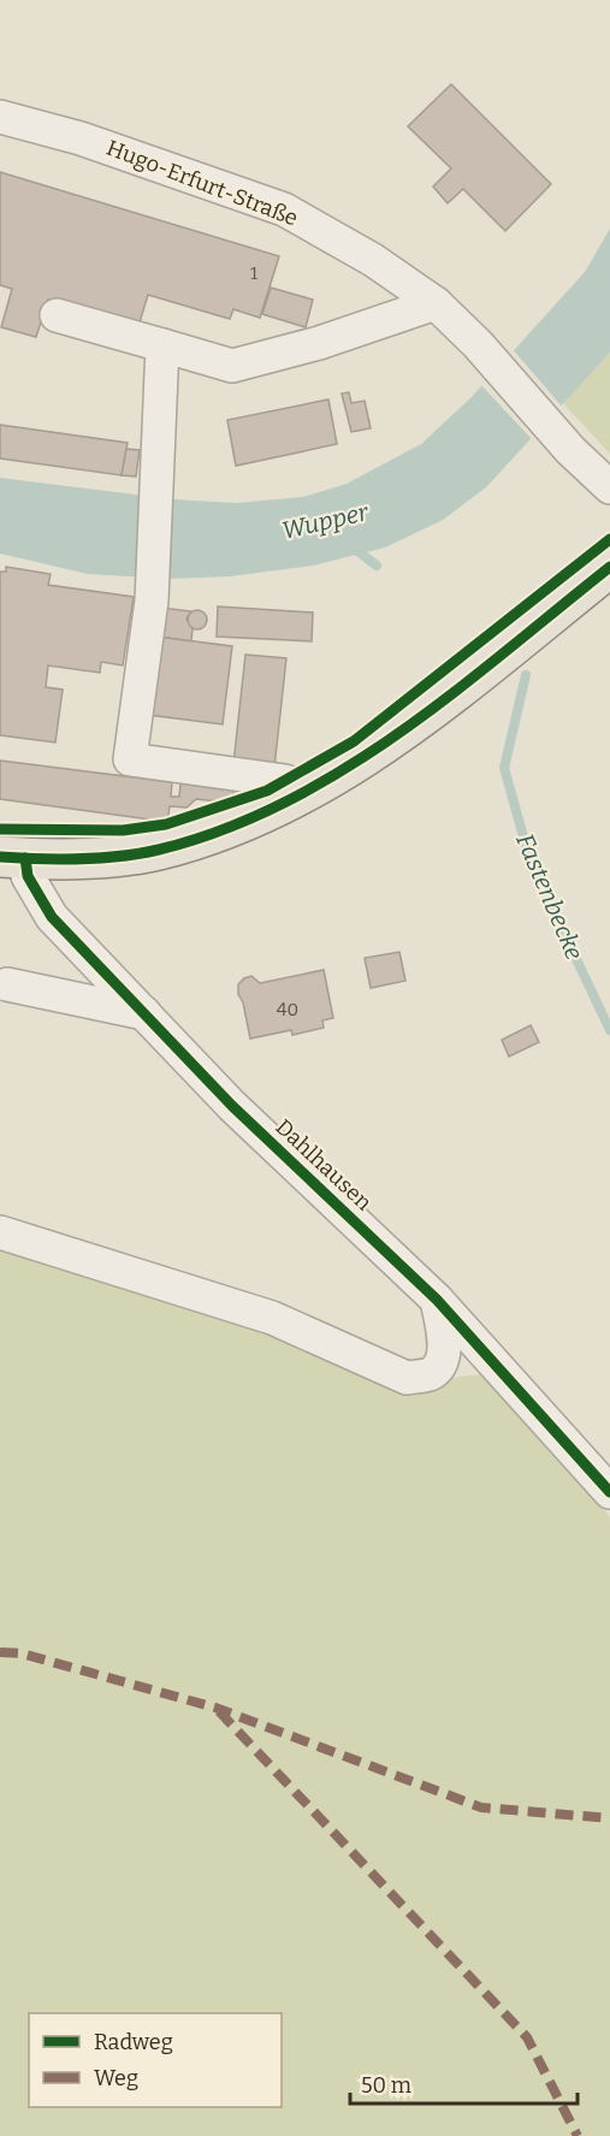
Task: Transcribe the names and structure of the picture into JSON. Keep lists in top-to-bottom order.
{
  "streets": {
    "street": ["Hugo-Erfurt-Straße", "Dahlhausen"]
  },
  "water": ["Wupper", "Fastenbecke"],
  "house_numbers": ["1", "40"],
  "legend": ["Radweg", "Weg"],
  "scale_bar": "50 m"
}
